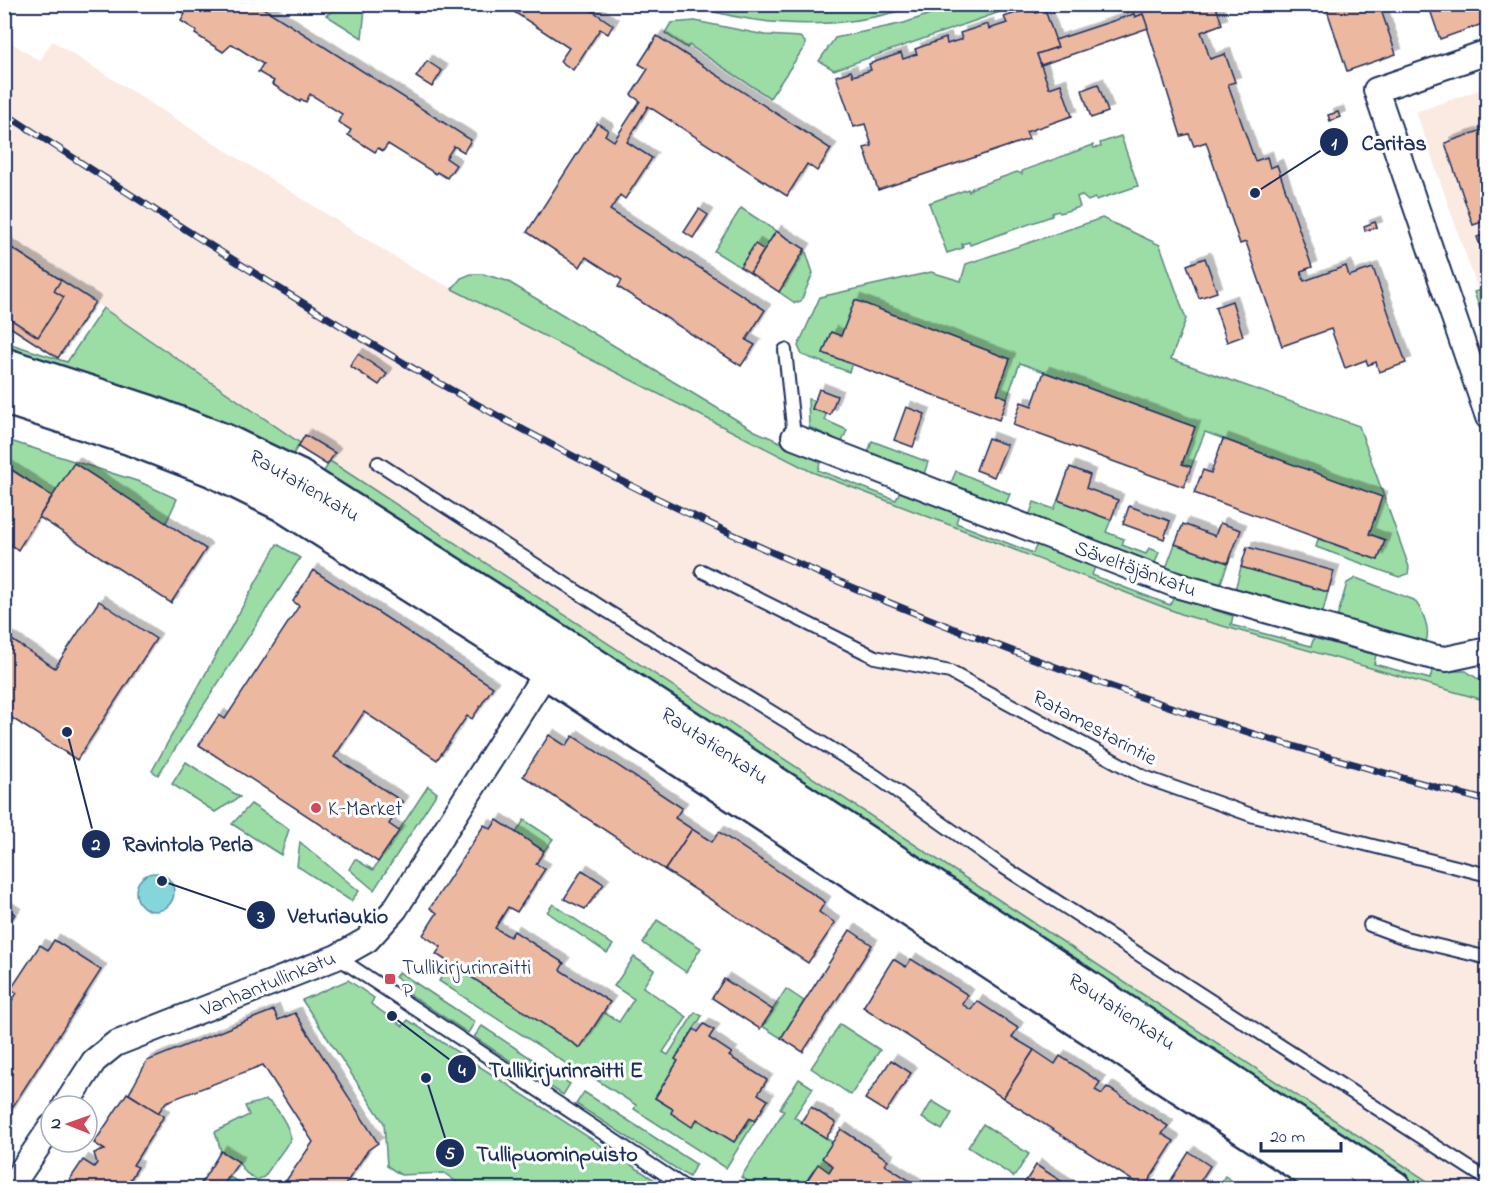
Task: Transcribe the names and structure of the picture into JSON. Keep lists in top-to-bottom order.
{
  "streets": {
    "main road": ["Rautatienkatu"],
    "street": ["Säveltäjänkatu", "Vanhantullinkatu"],
    "lane": ["Ratamestarintie"]
  },
  "crossings": [
    ["Rautatienkatu", "Vanhantullinkatu"]
  ],
  "places": {
    "other": [
      "Caritas",
      "Ravintola Perla",
      "K-Market",
      "Veturiaukio",
      "Tullikirjurinraitti E",
      "Tullipuominpuisto"
    ],
    "transit": ["Tullikirjurinraitti P"]
  },
  "scale_bar": "20 m",
  "north": "left"
}
